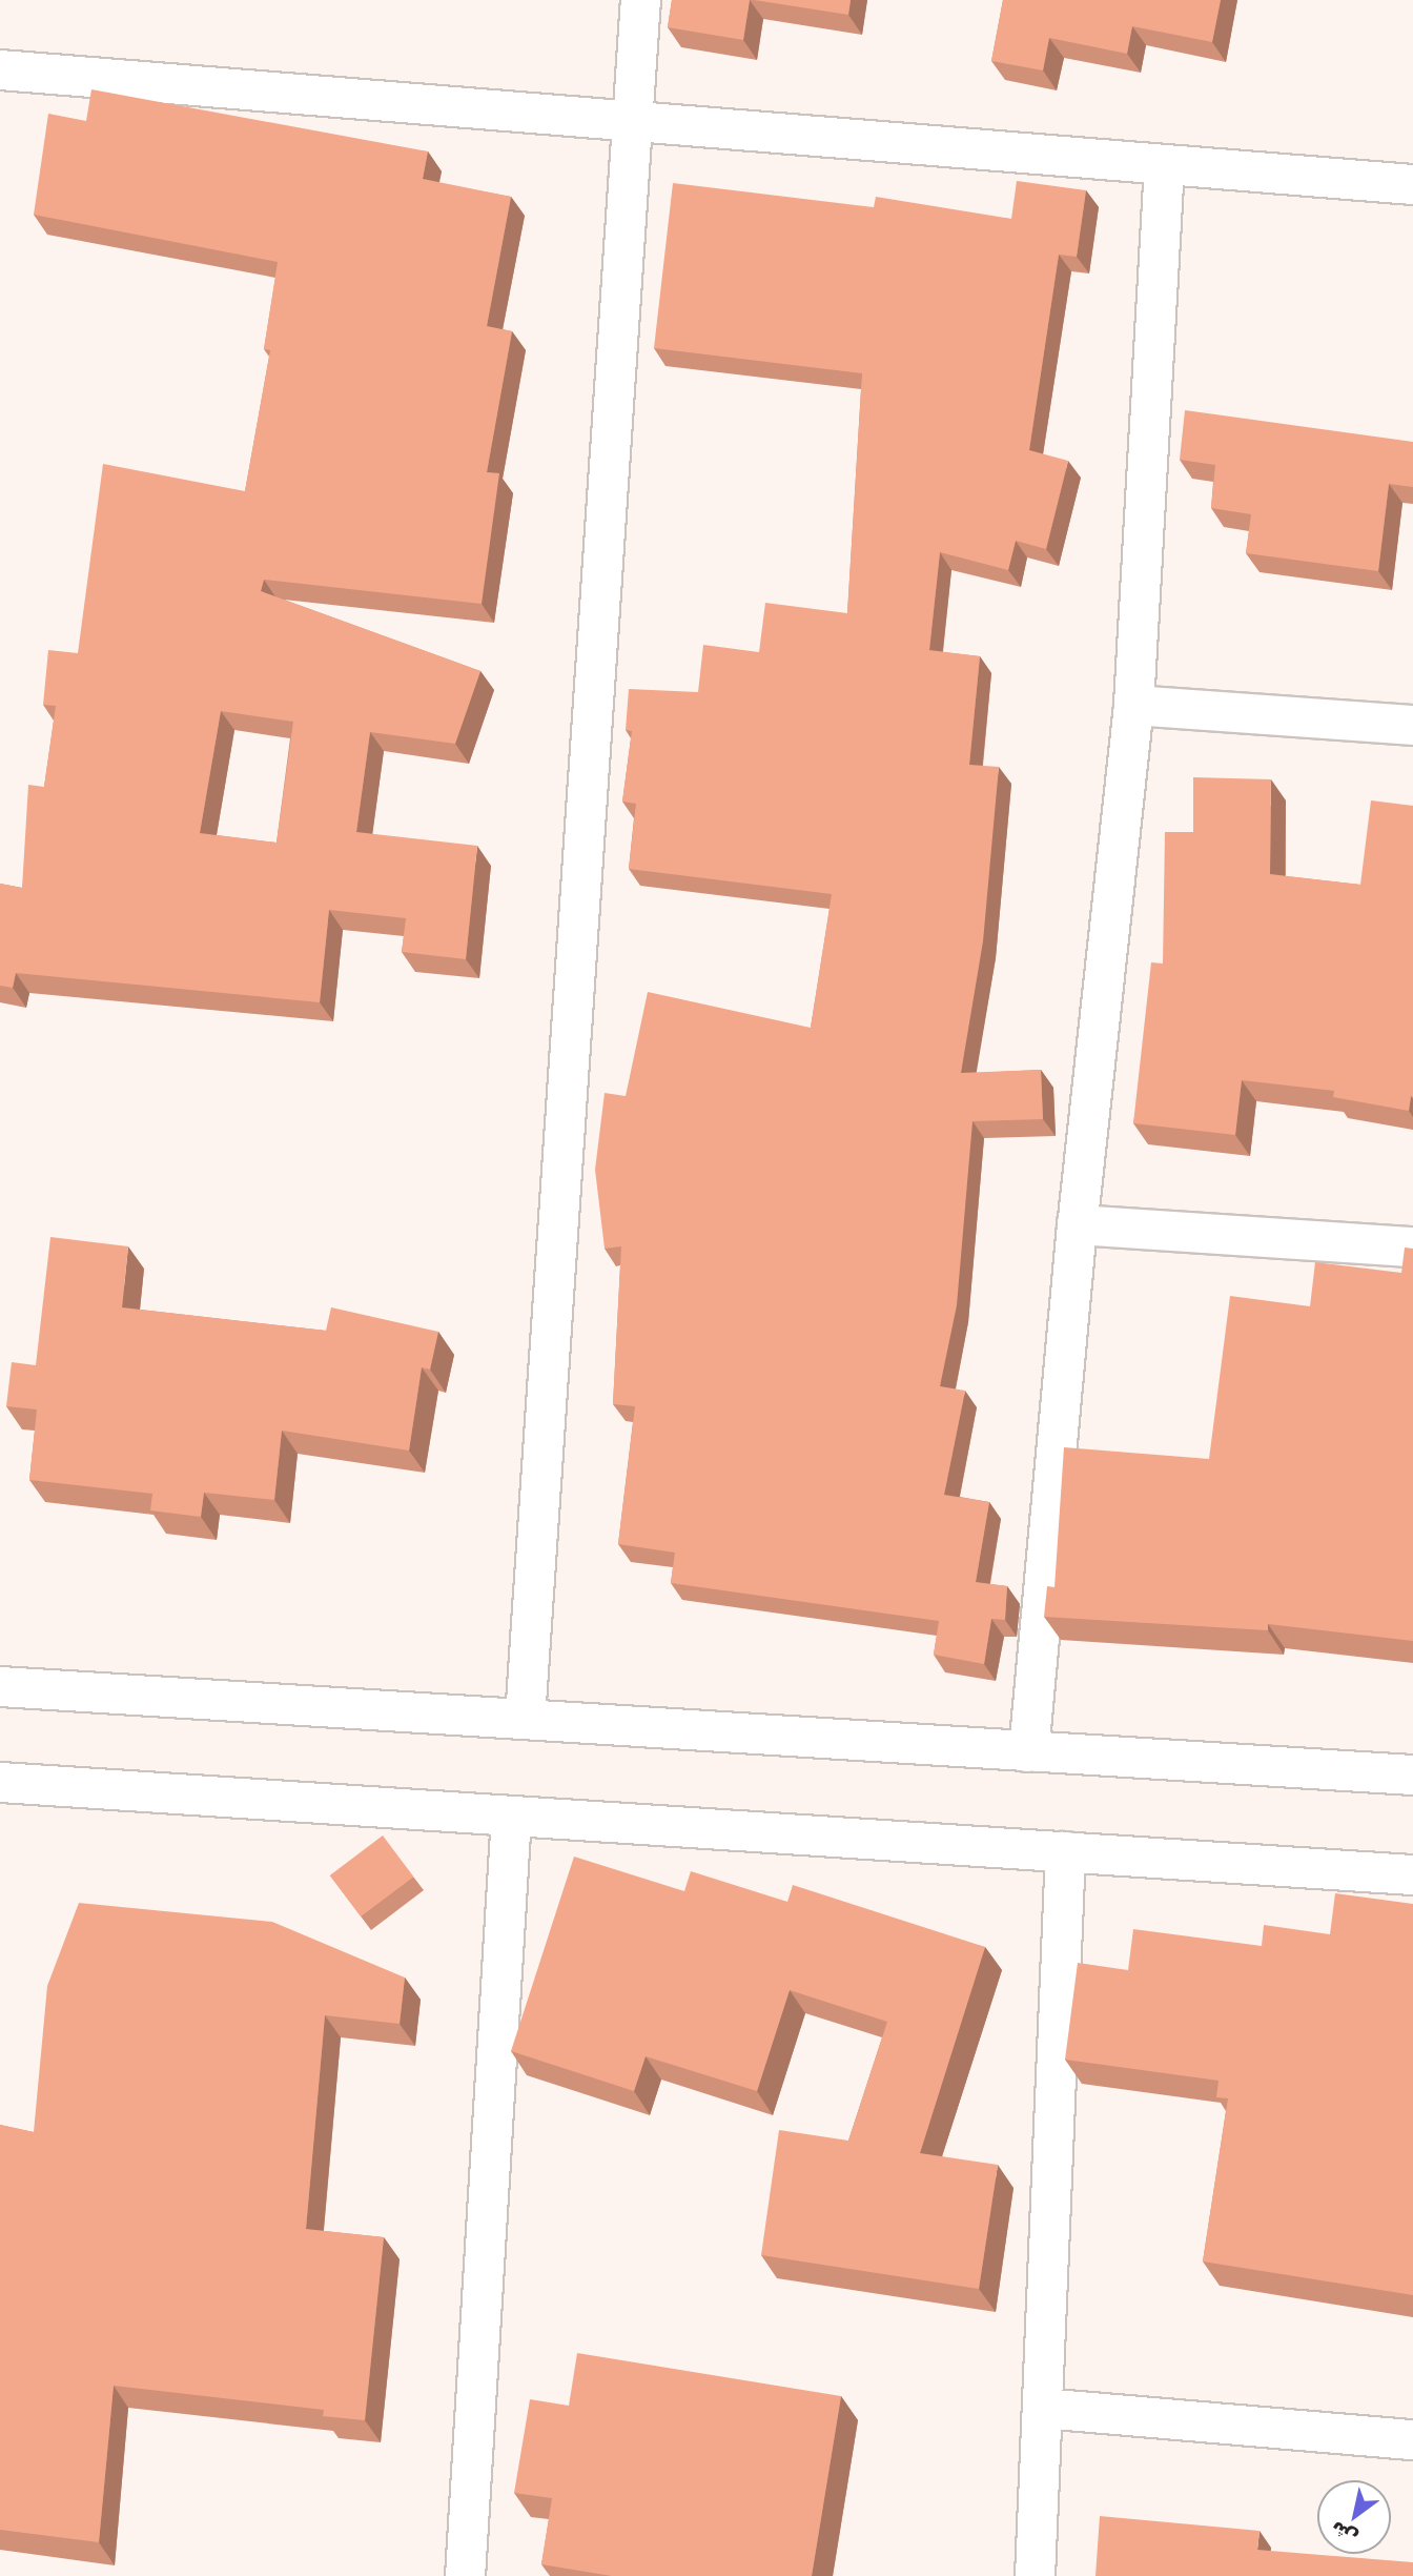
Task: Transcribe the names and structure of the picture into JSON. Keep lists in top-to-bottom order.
{
  "north": "bottom left"
}
